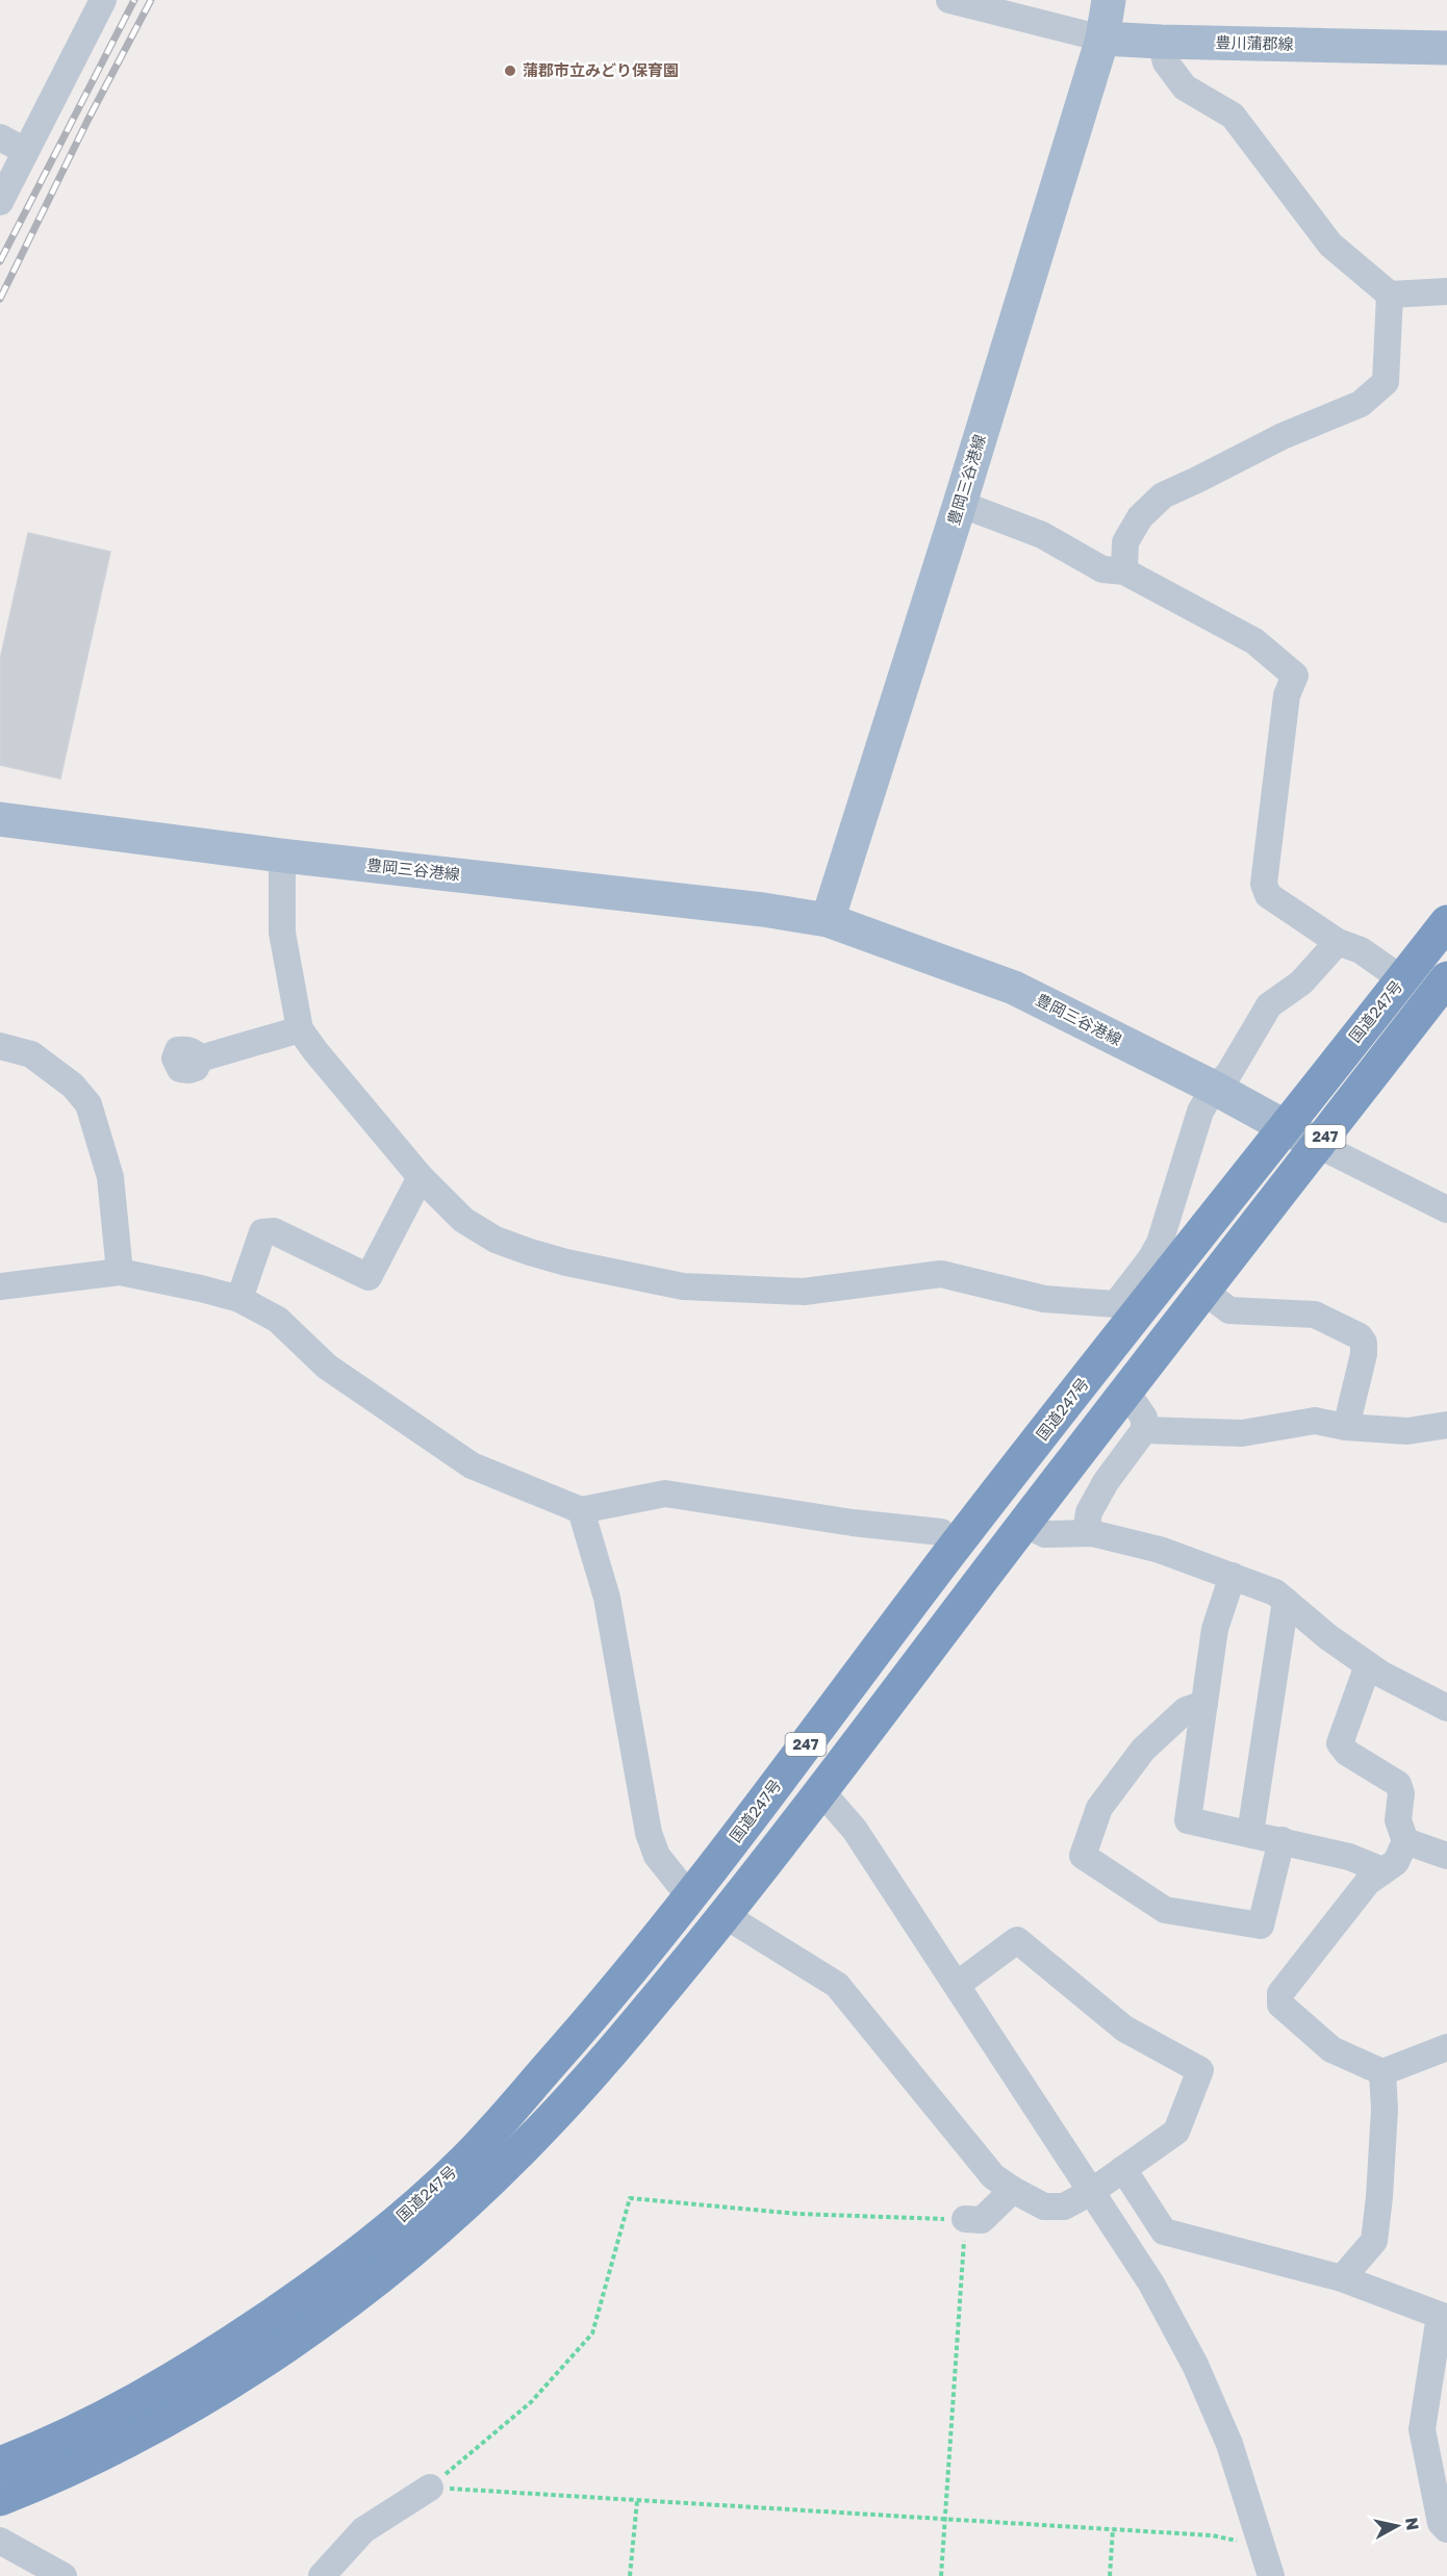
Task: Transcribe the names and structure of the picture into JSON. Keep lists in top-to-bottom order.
{
  "streets": {
    "highway": ["国道247号", "247"],
    "main road": ["豊川蒲郡線", "豊岡三谷港線"]
  },
  "crossings": [
    ["豊川蒲郡線", "豊岡三谷港線"],
    ["豊岡三谷港線", "国道247号"]
  ],
  "places": ["蒲郡市立みどり保育園"],
  "north": "right"
}
